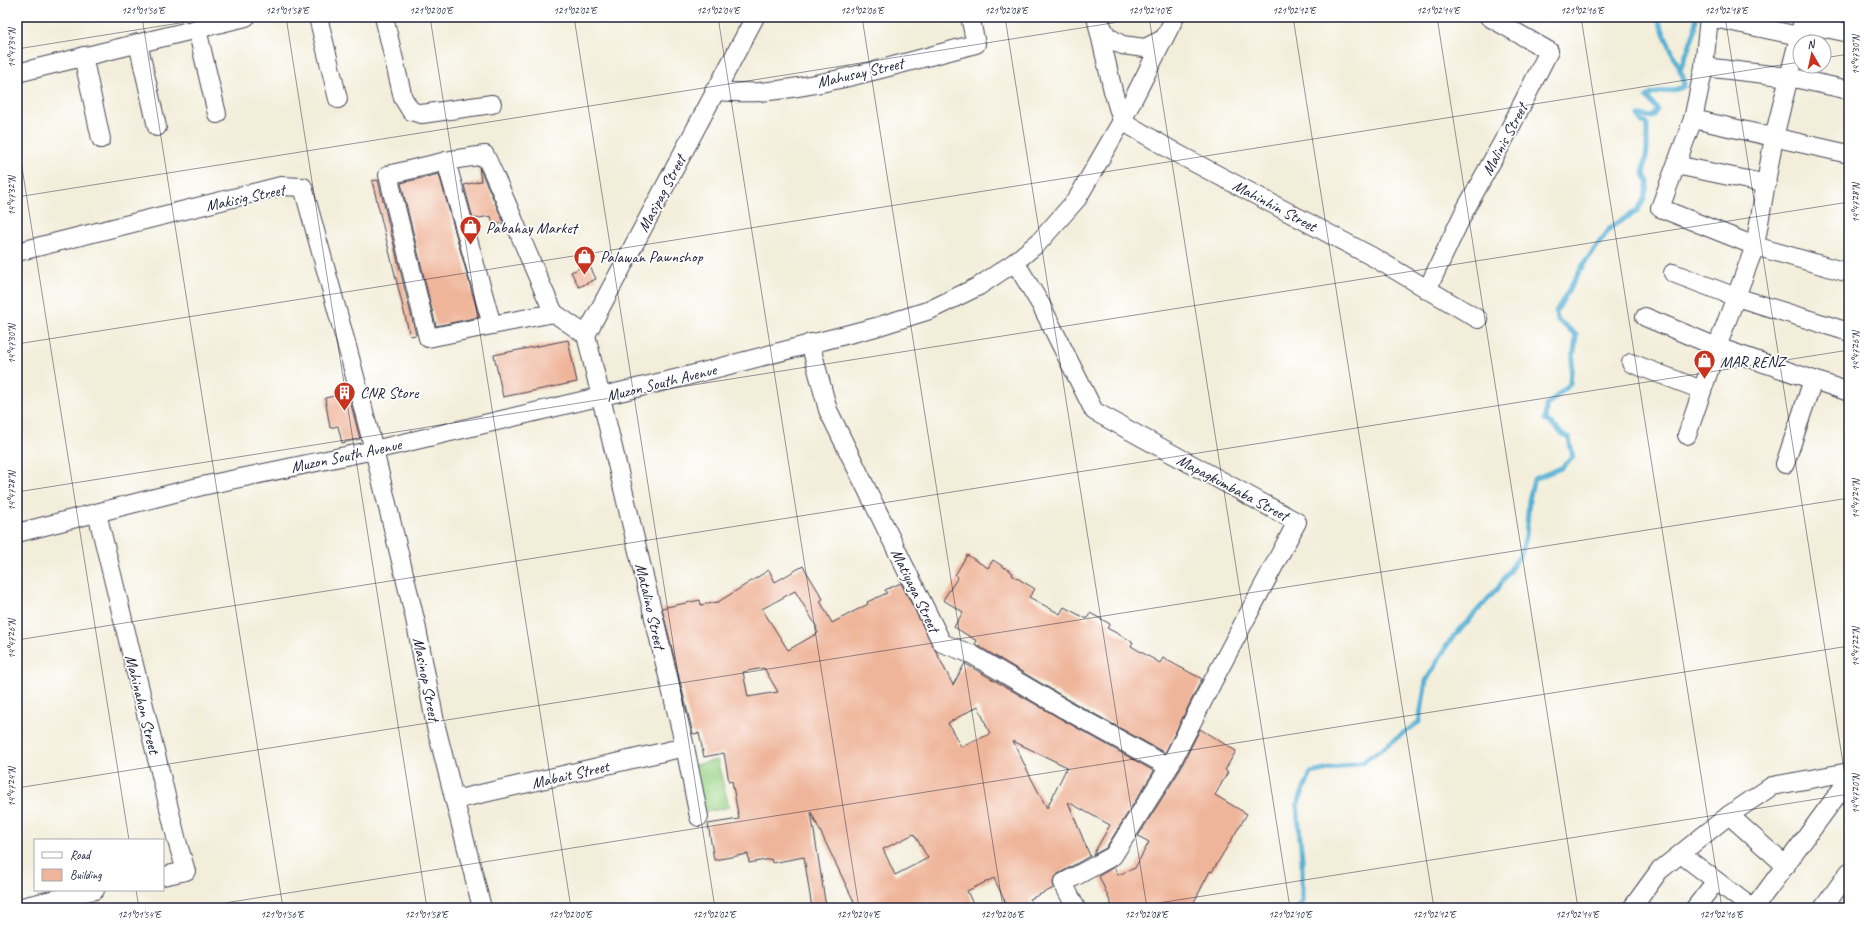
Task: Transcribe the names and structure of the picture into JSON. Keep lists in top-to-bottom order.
{
  "streets": {
    "street": [
      "Mahusay Street",
      "Malinis Street",
      "Masipag Street",
      "Makisig Street",
      "Mahinhin Street",
      "Muzon South Avenue",
      "Mapagkumbaba Street",
      "Matiyaga Street",
      "Matalino Street",
      "Masinop Street",
      "Mahinahon Street",
      "Mabait Street"
    ]
  },
  "crossings": [
    ["Mahusay Street", "Masipag Street"],
    ["Malinis Street", "Mahinhin Street"],
    ["Makisig Street", "Muzon South Avenue"],
    ["Makisig Street", "Masinop Street"],
    ["Mahinhin Street", "Muzon South Avenue"],
    ["Muzon South Avenue", "Mapagkumbaba Street"],
    ["Muzon South Avenue", "Matiyaga Street"],
    ["Muzon South Avenue", "Matalino Street"],
    ["Muzon South Avenue", "Masinop Street"],
    ["Muzon South Avenue", "Mahinahon Street"],
    ["Mapagkumbaba Street", "Matiyaga Street"],
    ["Matalino Street", "Mabait Street"],
    ["Masinop Street", "Mabait Street"]
  ],
  "places": {
    "shop": ["Pabahay Market", "Palawan Pawnshop", "MAR RENZ"],
    "building": ["CNR Store"]
  },
  "legend": ["Road", "Building"],
  "north": "top",
  "coordinates": [
    "121°01'56\"E",
    "121°01'58\"E",
    "121°02'00\"E",
    "121°02'02\"E",
    "121°02'04\"E",
    "121°02'06\"E",
    "121°02'08\"E",
    "121°02'10\"E",
    "121°02'12\"E",
    "121°02'14\"E",
    "121°02'16\"E",
    "121°02'18\"E",
    "14°47'34\"N",
    "14°47'30\"N",
    "14°47'32\"N",
    "14°47'28\"N",
    "14°47'26\"N",
    "14°47'24\"N",
    "14°47'22\"N",
    "14°47'20\"N",
    "121°01'54\"E"
  ]
}
